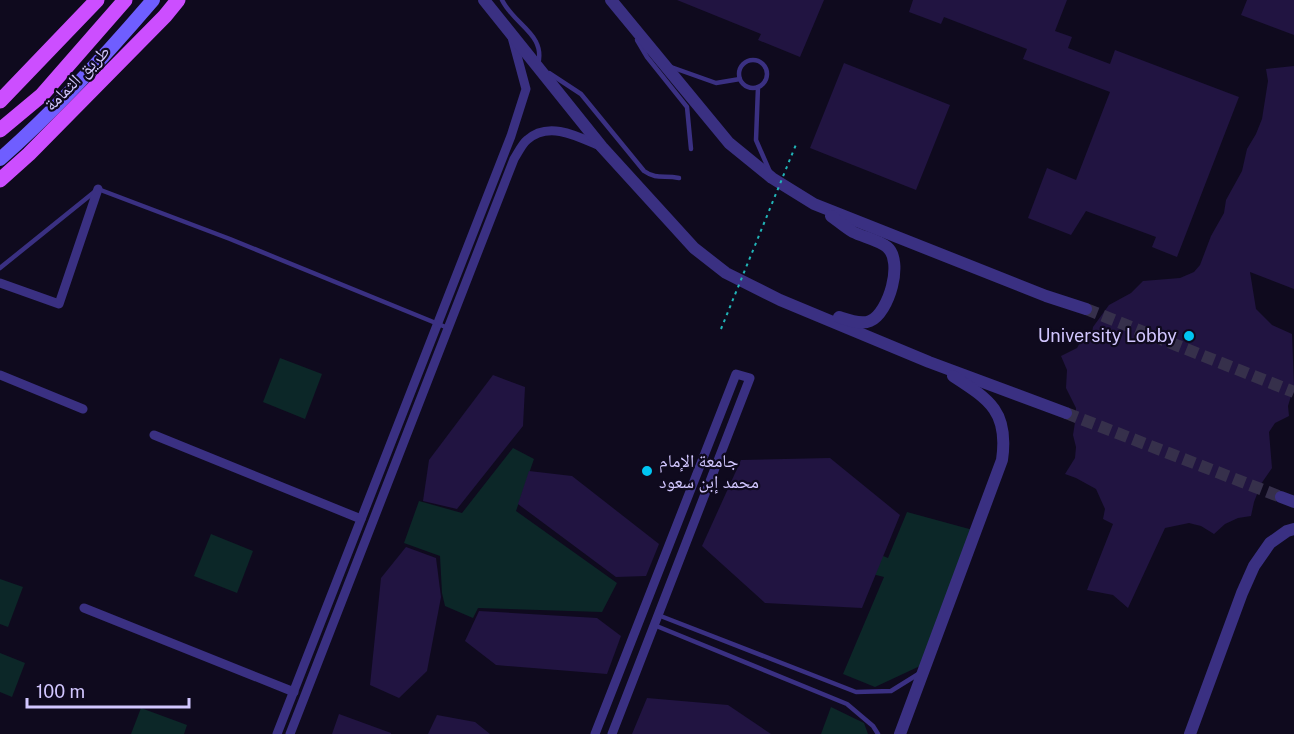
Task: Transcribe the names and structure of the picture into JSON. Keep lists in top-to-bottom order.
{
  "streets": {
    "main road": ["طريق الثمامة"]
  },
  "places": ["University Lobby", "جامعة الإمام محمد إبن سعود"],
  "scale_bar": "100 m"
}
